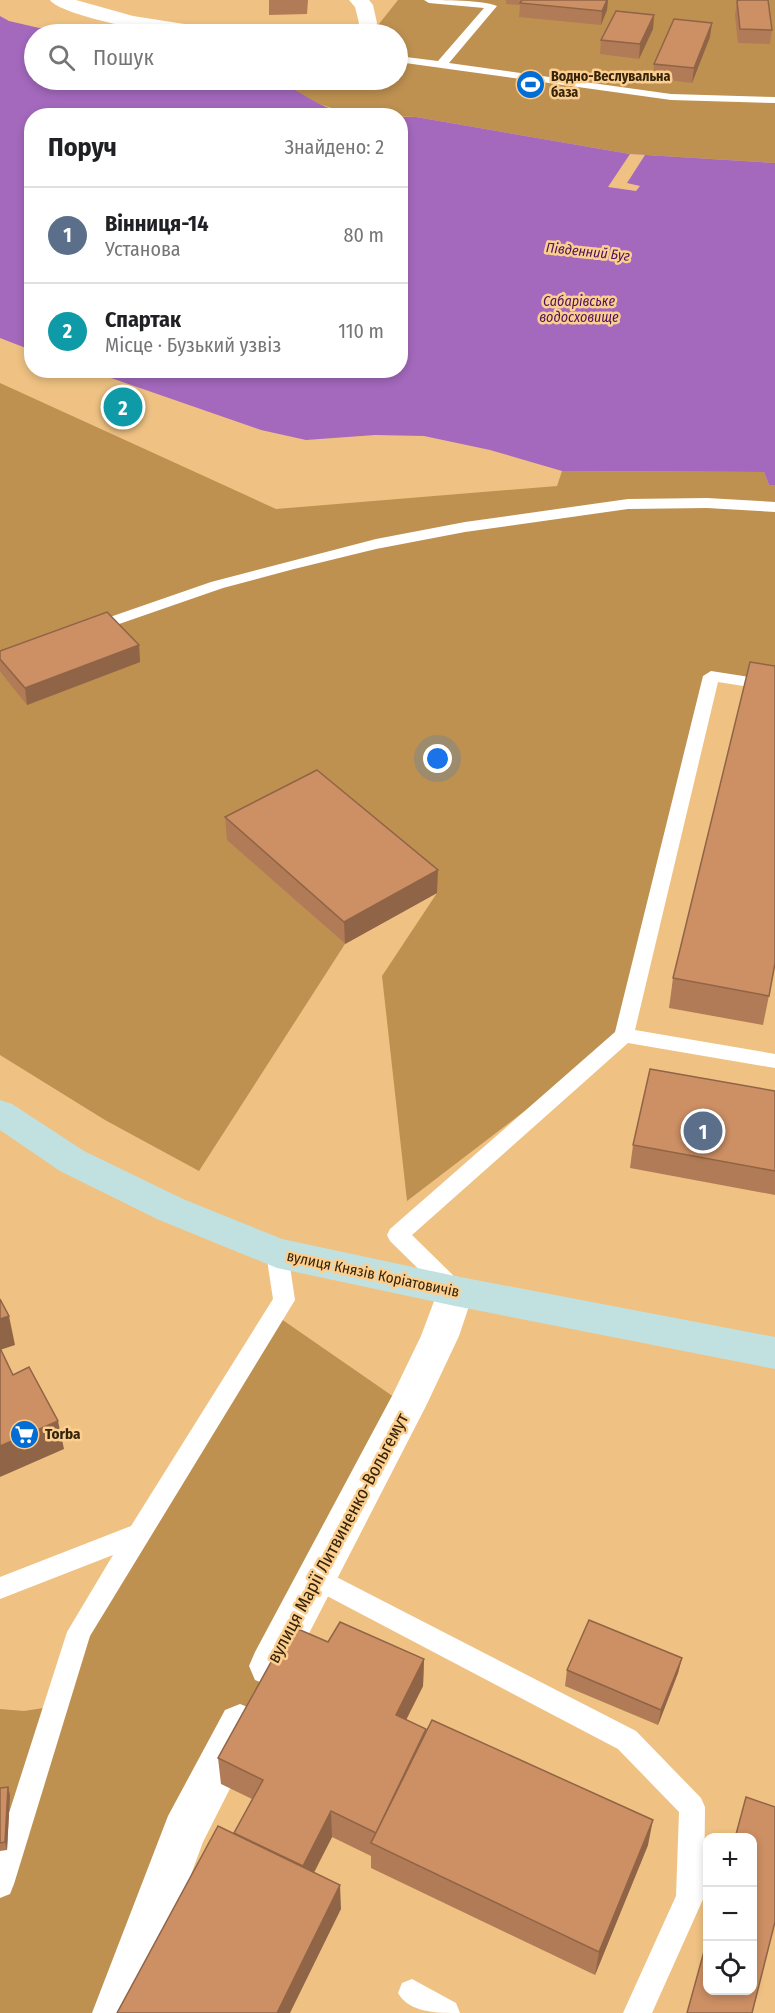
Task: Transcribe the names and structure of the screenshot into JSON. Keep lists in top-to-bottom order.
{
  "streets": {
    "main road": ["вулиця Князів Коріатовичів"],
    "street": ["вулиця Марії Литвиненко-Вольгемут"]
  },
  "crossings": [
    ["вулиця Князів Коріатовичів", "вулиця Марії Литвиненко-Вольгемут"]
  ],
  "water": ["Південний Буг", "Сабарівське водосховище"],
  "places": {
    "sports": ["Водно-Веслувальна база"],
    "supermarket": ["Torba"]
  },
  "page": {
    "search": "Пошук",
    "heading": ["Поруч", "Знайдено: 2"],
    "list": [
      {
        "mark": "1",
        "name": "Вінниця-14",
        "note": "Установа",
        "value": "80 m"
      },
      {
        "mark": "2",
        "name": "Спартак",
        "note": "Місце · Бузький узвіз",
        "value": "110 m"
      }
    ],
    "pins": ["2", "1"],
    "map_buttons": ["+", "−"]
  }
}
